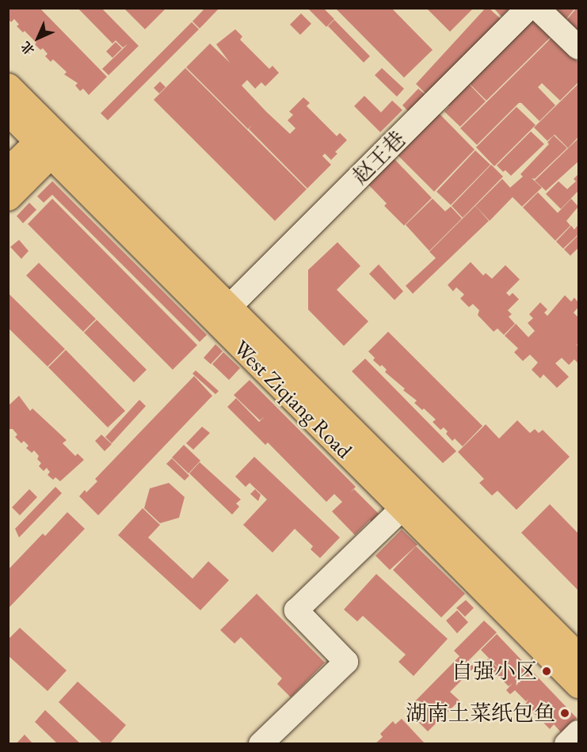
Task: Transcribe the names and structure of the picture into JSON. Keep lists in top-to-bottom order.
{
  "streets": {
    "main road": ["West Ziqiang Road"],
    "lane": ["赵王巷"]
  },
  "crossings": [
    ["赵王巷", "West Ziqiang Road"]
  ],
  "places": ["自强小区", "湖南土菜纸包鱼"],
  "north": "bottom left"
}
